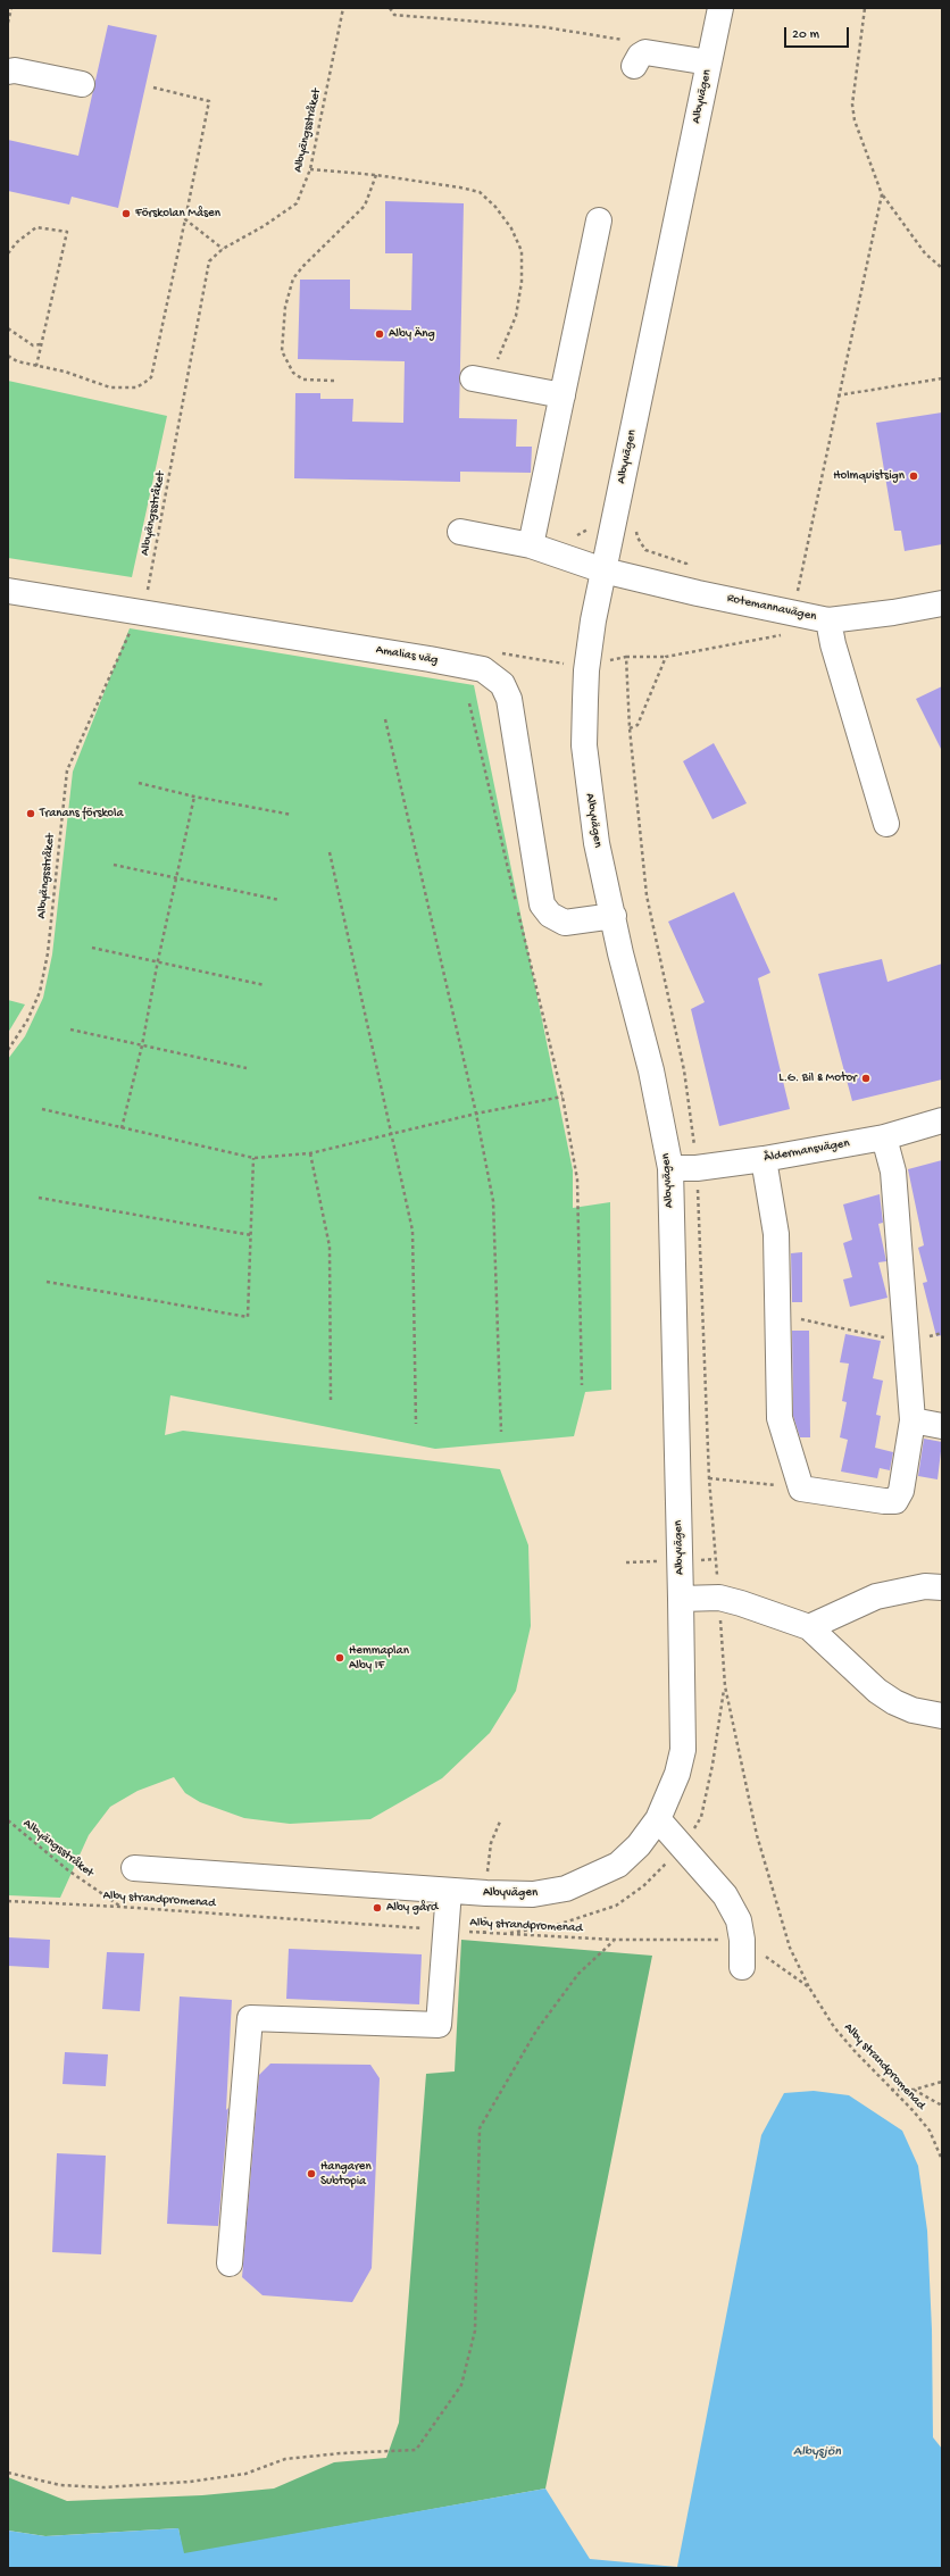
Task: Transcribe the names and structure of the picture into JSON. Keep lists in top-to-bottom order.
{
  "streets": {
    "street": [
      "Albyvägen",
      "Rotemannavägen",
      "Amalias väg",
      "Åldermansvägen"
    ],
    "path": ["Albyängsstråket", "Alby strandpromenad"]
  },
  "crossings": [
    ["Albyvägen", "Rotemannavägen"],
    ["Albyvägen", "Amalias väg"],
    ["Albyvägen", "Åldermansvägen"],
    ["Albyängsstråket", "Amalias väg"],
    ["Albyängsstråket", "Alby strandpromenad"]
  ],
  "water": ["Albysjön"],
  "places": [
    "Förskolan Måsen",
    "Alby Äng",
    "Holmquistsign",
    "Tranans förskola",
    "L.G. Bil & Motor",
    "Hemmaplan Alby IF",
    "Alby gård",
    "Hangaren Subtopia"
  ],
  "scale_bar": "20 m"
}
